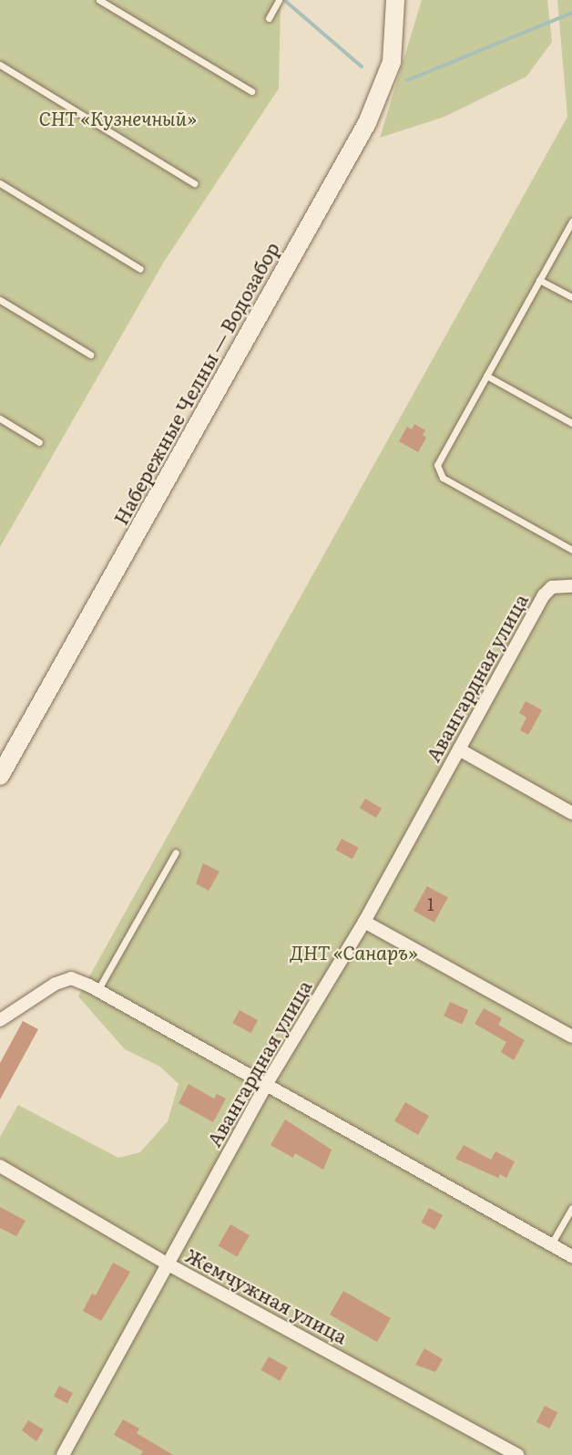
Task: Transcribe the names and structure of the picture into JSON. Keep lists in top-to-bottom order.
{
  "streets": {
    "main road": ["Набережные Челны — Водозабор"],
    "street": ["Авангардная улица", "Жемчужная улица"]
  },
  "crossings": [
    ["Авангардная улица", "Жемчужная улица"]
  ],
  "parks": ["СНТ «Кузнечный»", "ДНТ «Санаръ»"],
  "house_numbers": ["1"]
}
